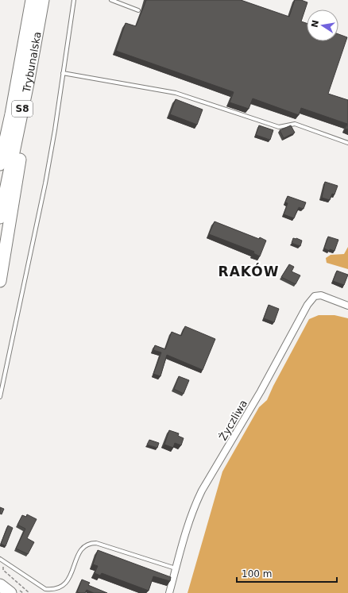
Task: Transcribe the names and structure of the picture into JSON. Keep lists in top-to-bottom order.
{
  "streets": {
    "highway": ["Trybunalska", "S8"],
    "street": ["Życzliwa"]
  },
  "districts": ["RAKÓW"],
  "scale_bar": "100 m",
  "north": "left"
}
